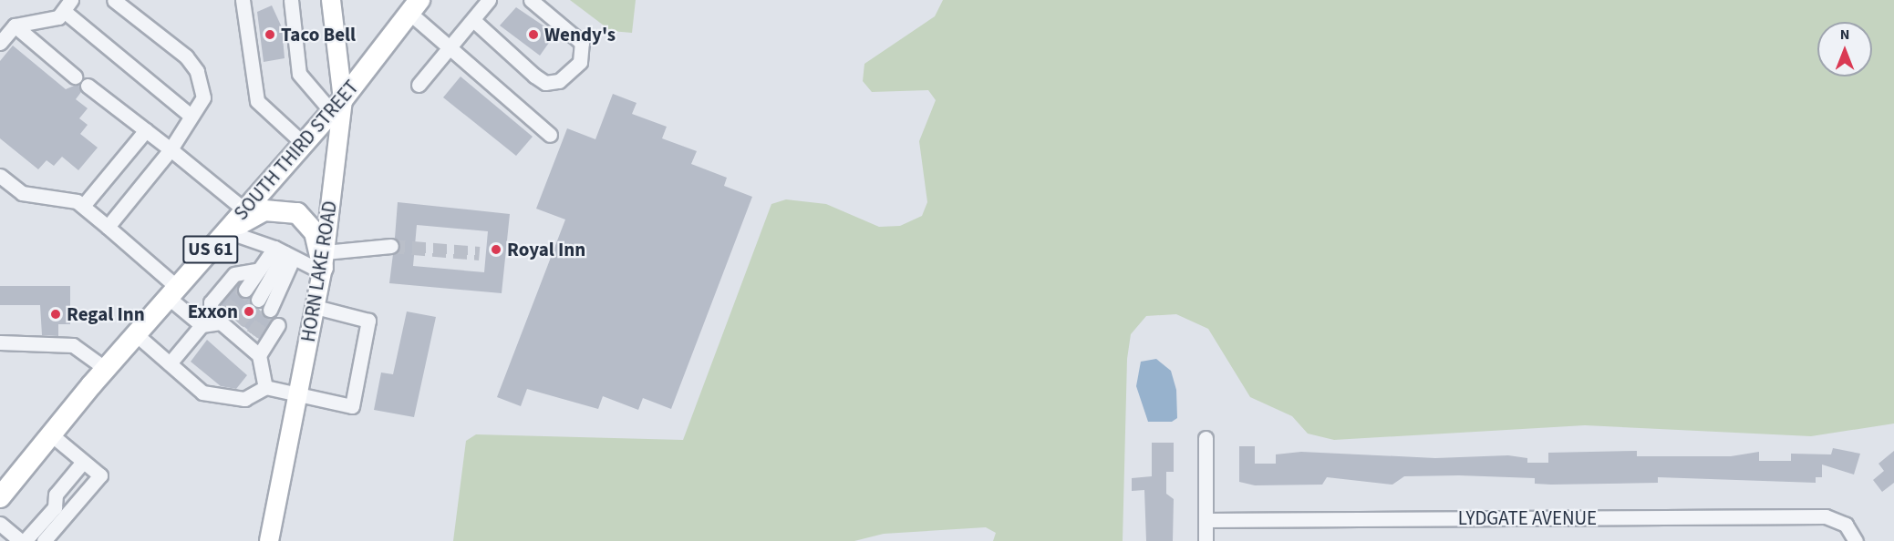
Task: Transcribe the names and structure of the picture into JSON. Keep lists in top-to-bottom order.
{
  "streets": {
    "highway": ["SOUTH THIRD STREET", "US 61"],
    "main road": ["HORN LAKE ROAD"],
    "street": ["LYDGATE AVENUE"]
  },
  "crossings": [
    ["SOUTH THIRD STREET", "HORN LAKE ROAD"]
  ],
  "places": [
    "Taco Bell",
    "Wendy's",
    "Royal Inn",
    "Exxon",
    "Regal Inn"
  ],
  "north": "top"
}
